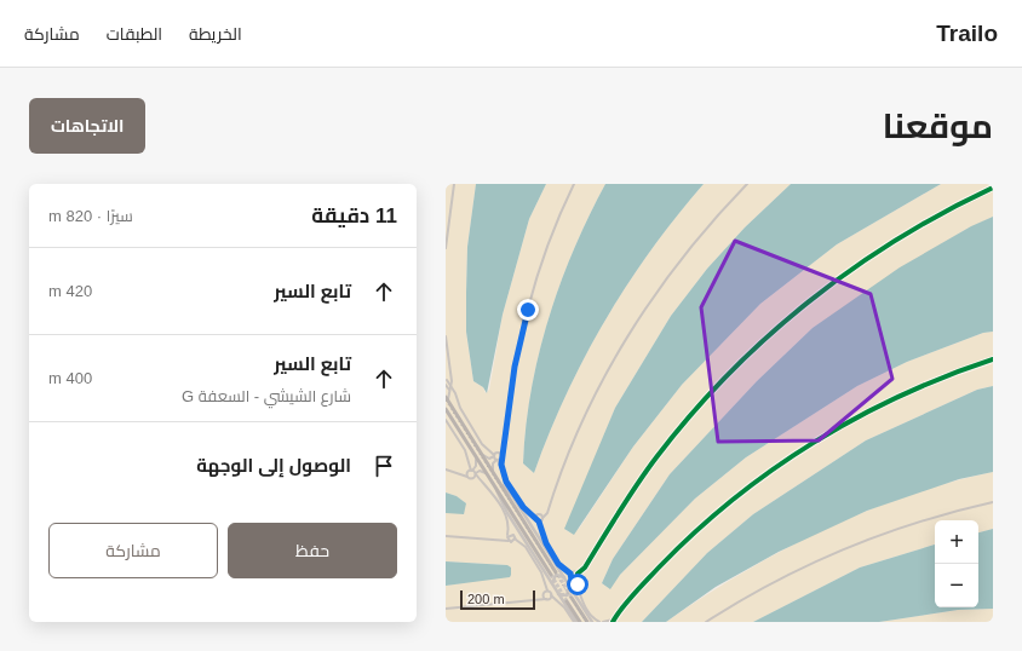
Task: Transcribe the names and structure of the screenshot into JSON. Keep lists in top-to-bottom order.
{
  "scale_bar": "200 m",
  "page": {
    "header": "Trailo",
    "nav": ["الخريطة", "الطبقات", "مشاركة"],
    "title": "موقعنا",
    "buttons": [
      "الاتجاهات",
      ["حفظ", "مشاركة"]
    ],
    "heading": ["11 دقيقة", "سيرًا · 820 m"],
    "list": [
      ["تابع السير", "420 m"],
      ["تابع السير", "شارع الشيشي - السعفة G", "400 m"],
      "الوصول إلى الوجهة"
    ],
    "map_buttons": ["+", "−"],
    "scale": "200 m"
  }
}
